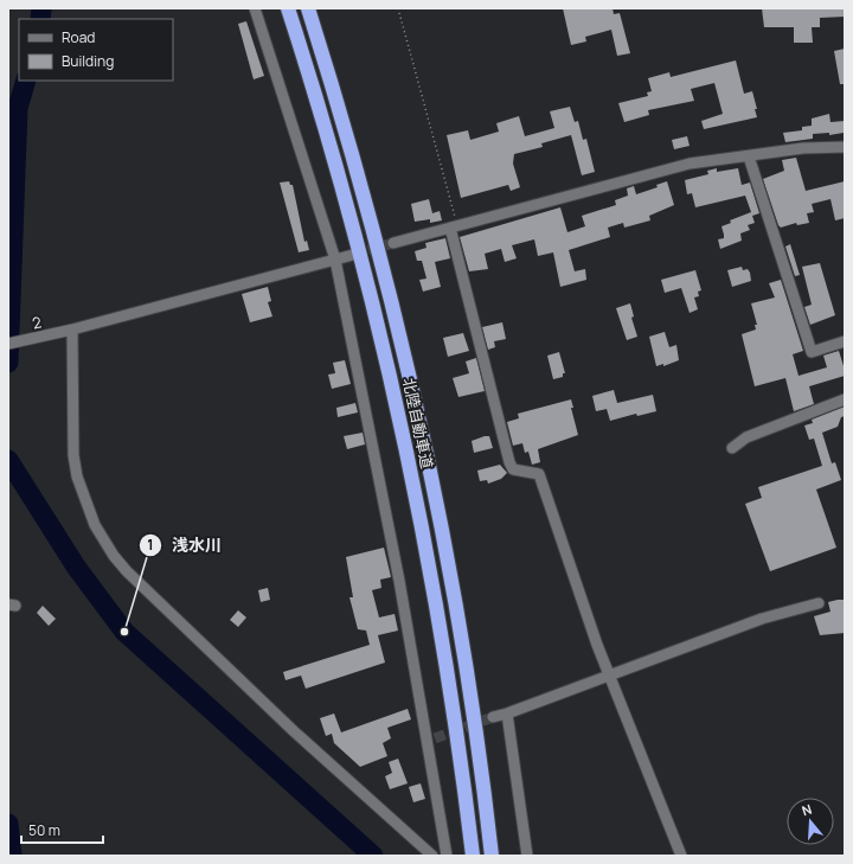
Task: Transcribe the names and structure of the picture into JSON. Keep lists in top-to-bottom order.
{
  "streets": {
    "highway": ["北陸自動車道"],
    "street": ["2"]
  },
  "places": ["浅水川"],
  "legend": ["Road", "Building"],
  "scale_bar": "50 m",
  "north": "top"
}
